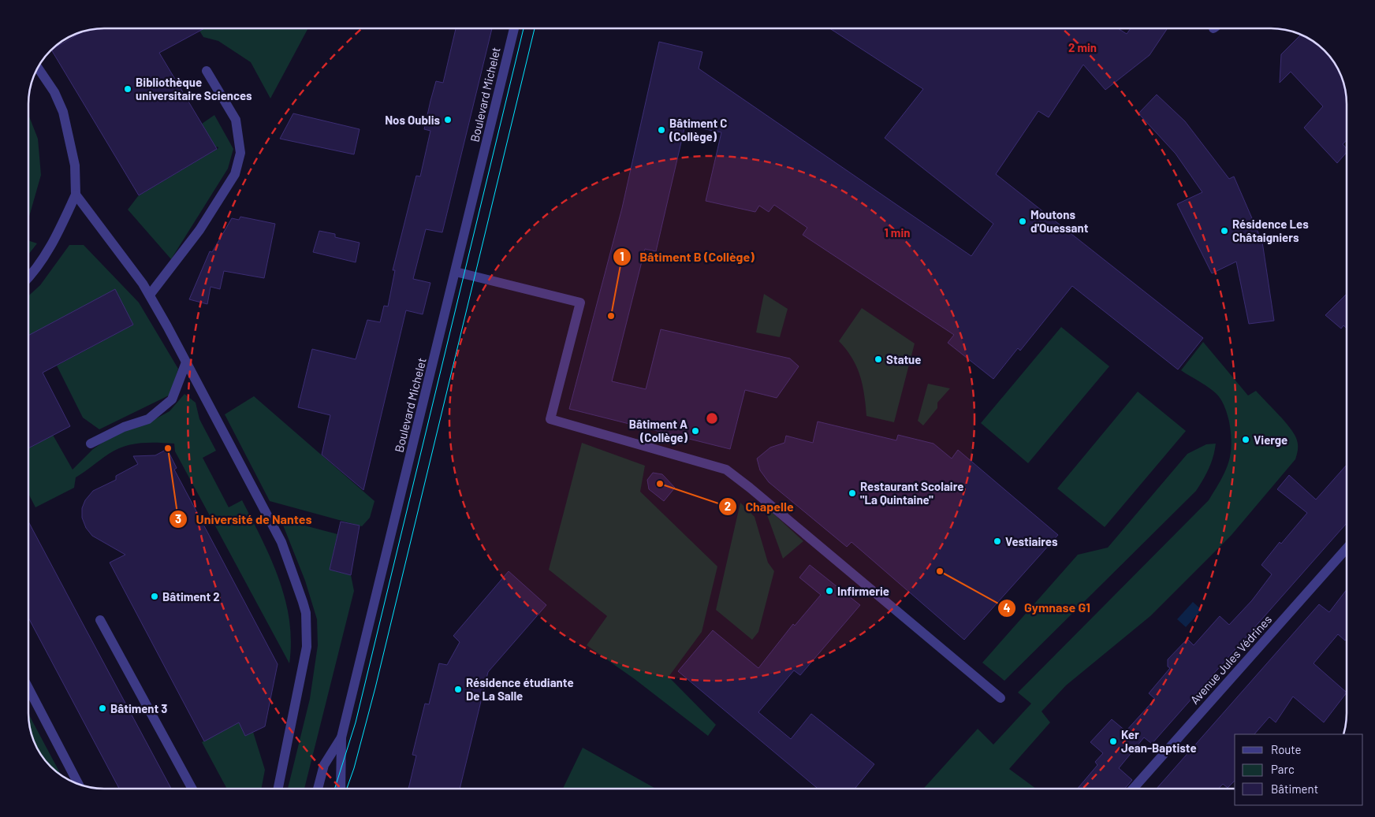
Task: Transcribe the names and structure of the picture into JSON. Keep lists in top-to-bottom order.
{
  "streets": {
    "street": ["Boulevard Michelet", "Avenue Jules Védrines"]
  },
  "places": [
    "Bibliothèque universitaire Sciences",
    "Nos Oublis",
    "Bâtiment C (Collège)",
    "Moutons d'Ouessant",
    "Résidence Les Châtaigniers",
    "Bâtiment B (Collège)",
    "Statue",
    "Bâtiment A (Collège)",
    "Vierge",
    "Université de Nantes",
    "Chapelle",
    "Restaurant Scolaire \"La Quintaine\"",
    "Vestiaires",
    "Gymnase G1",
    "Infirmerie",
    "Bâtiment 2",
    "Résidence étudiante De La Salle",
    "Bâtiment 3",
    "Ker Jean-Baptiste"
  ],
  "legend": ["Route", "Parc", "Bâtiment"],
  "rings": ["2 min", "1 min"]
}
